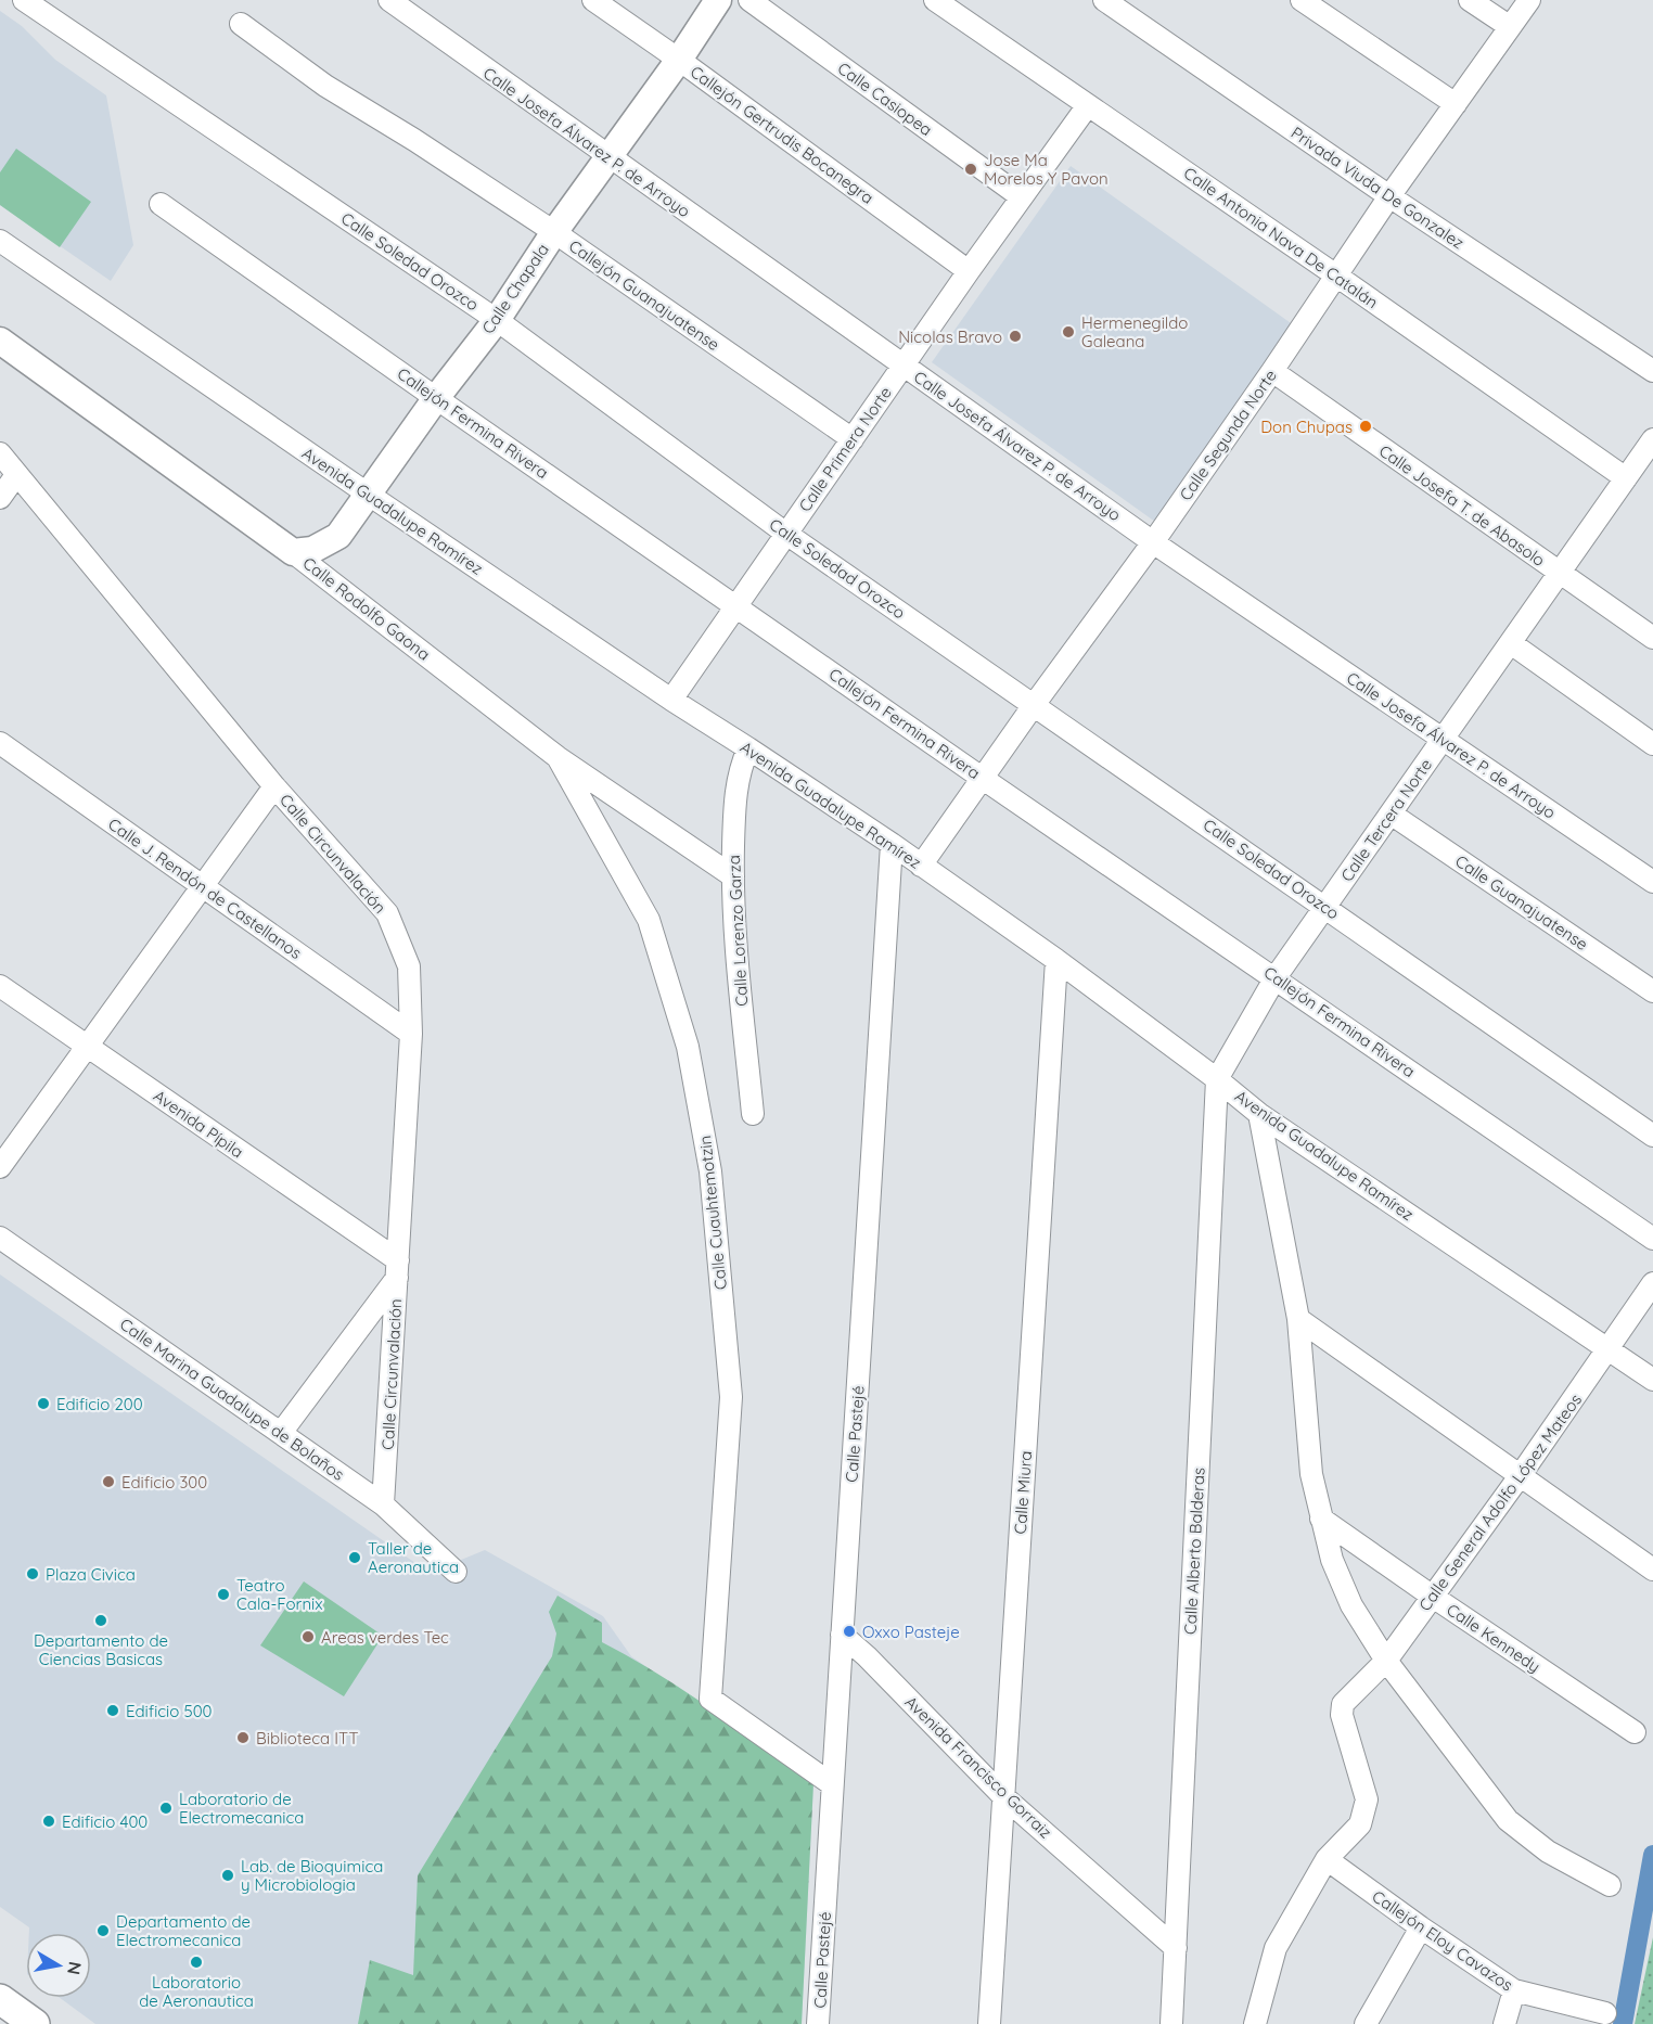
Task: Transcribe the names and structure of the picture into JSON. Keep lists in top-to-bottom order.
{
  "streets": {
    "street": [
      "Calle Casiopea",
      "Callejón Gertrudis Bocanegra",
      "Calle Josefa Álvarez P. de Arroyo",
      "Privada Viuda De Gonzalez",
      "Calle Antonia Nava De Catalán",
      "Calle Soledad Orozco",
      "Calle Chapala",
      "Callejón Guanajuatense",
      "Callejón Fermina Rivera",
      "Calle Segunda Norte",
      "Calle Primera Norte",
      "Calle Josefa T. de Abasolo",
      "Avenida Guadalupe Ramírez",
      "Calle Rodolfo Gaona",
      "Calle Tercera Norte",
      "Calle Circunvalación",
      "Calle J. Rendón de Castellanos",
      "Calle Guanajuatense",
      "Calle Lorenzo Garza",
      "Avenida Pípila",
      "Calle Cuauhtemotzin",
      "Calle Marina Guadalupe de Bolaños",
      "Calle Pastejé",
      "Calle Miura",
      "Calle General Adolfo López Mateos",
      "Calle Alberto Balderas",
      "Calle Kennedy",
      "Avenida Francisco Gorraiz",
      "Callejón Eloy Cavazos"
    ]
  },
  "crossings": [
    ["Calle Casiopea", "Calle Primera Norte"],
    ["Callejón Gertrudis Bocanegra", "Calle Chapala"],
    ["Callejón Gertrudis Bocanegra", "Calle Primera Norte"],
    ["Calle Josefa Álvarez P. de Arroyo", "Calle Chapala"],
    ["Calle Josefa Álvarez P. de Arroyo", "Calle Segunda Norte"],
    ["Calle Josefa Álvarez P. de Arroyo", "Calle Primera Norte"],
    ["Calle Josefa Álvarez P. de Arroyo", "Calle Tercera Norte"],
    ["Privada Viuda De Gonzalez", "Calle Segunda Norte"],
    ["Calle Antonia Nava De Catalán", "Calle Segunda Norte"],
    ["Calle Antonia Nava De Catalán", "Calle Primera Norte"],
    ["Calle Antonia Nava De Catalán", "Calle Tercera Norte"],
    ["Calle Soledad Orozco", "Calle Chapala"],
    ["Calle Soledad Orozco", "Calle Segunda Norte"],
    ["Calle Soledad Orozco", "Calle Primera Norte"],
    ["Calle Soledad Orozco", "Calle Tercera Norte"],
    ["Calle Chapala", "Callejón Guanajuatense"],
    ["Calle Chapala", "Callejón Fermina Rivera"],
    ["Calle Chapala", "Avenida Guadalupe Ramírez"],
    ["Calle Chapala", "Calle Rodolfo Gaona"],
    ["Callejón Guanajuatense", "Calle Primera Norte"],
    ["Callejón Fermina Rivera", "Calle Segunda Norte"],
    ["Callejón Fermina Rivera", "Calle Primera Norte"],
    ["Callejón Fermina Rivera", "Calle Tercera Norte"],
    ["Calle Segunda Norte", "Calle Josefa T. de Abasolo"],
    ["Calle Segunda Norte", "Avenida Guadalupe Ramírez"],
    ["Calle Primera Norte", "Avenida Guadalupe Ramírez"],
    ["Calle Josefa T. de Abasolo", "Calle Tercera Norte"],
    ["Avenida Guadalupe Ramírez", "Calle Tercera Norte"],
    ["Avenida Guadalupe Ramírez", "Calle Lorenzo Garza"],
    ["Avenida Guadalupe Ramírez", "Calle Pastejé"],
    ["Avenida Guadalupe Ramírez", "Calle Miura"],
    ["Avenida Guadalupe Ramírez", "Calle General Adolfo López Mateos"],
    ["Avenida Guadalupe Ramírez", "Calle Alberto Balderas"],
    ["Calle Rodolfo Gaona", "Calle Lorenzo Garza"],
    ["Calle Rodolfo Gaona", "Calle Cuauhtemotzin"],
    ["Calle Tercera Norte", "Calle Guanajuatense"],
    ["Calle Tercera Norte", "Calle Alberto Balderas"],
    ["Calle Circunvalación", "Calle J. Rendón de Castellanos"],
    ["Calle Circunvalación", "Avenida Pípila"],
    ["Calle Circunvalación", "Calle Marina Guadalupe de Bolaños"],
    ["Calle Cuauhtemotzin", "Calle Pastejé"],
    ["Calle Pastejé", "Avenida Francisco Gorraiz"],
    ["Calle Miura", "Avenida Francisco Gorraiz"],
    ["Calle General Adolfo López Mateos", "Calle Kennedy"],
    ["Calle General Adolfo López Mateos", "Callejón Eloy Cavazos"],
    ["Calle Alberto Balderas", "Avenida Francisco Gorraiz"]
  ],
  "places": [
    "Jose Ma Morelos Y Pavon",
    "Hermenegildo Galeana",
    "Nicolas Bravo",
    "Don Chupas",
    "Edificio 200",
    "Edificio 300",
    "Taller de Aeronautica",
    "Plaza Civica",
    "Teatro Cala-Fornix",
    "Departamento de Ciencias Basicas",
    "Oxxo Pasteje",
    "Areas verdes Tec",
    "Edificio 500",
    "Biblioteca ITT",
    "Laboratorio de Electromecanica",
    "Edificio 400",
    "Lab. de Bioquimica y Microbiologia",
    "Departamento de Electromecanica",
    "Laboratorio de Aeronautica"
  ],
  "north": "right"
}
